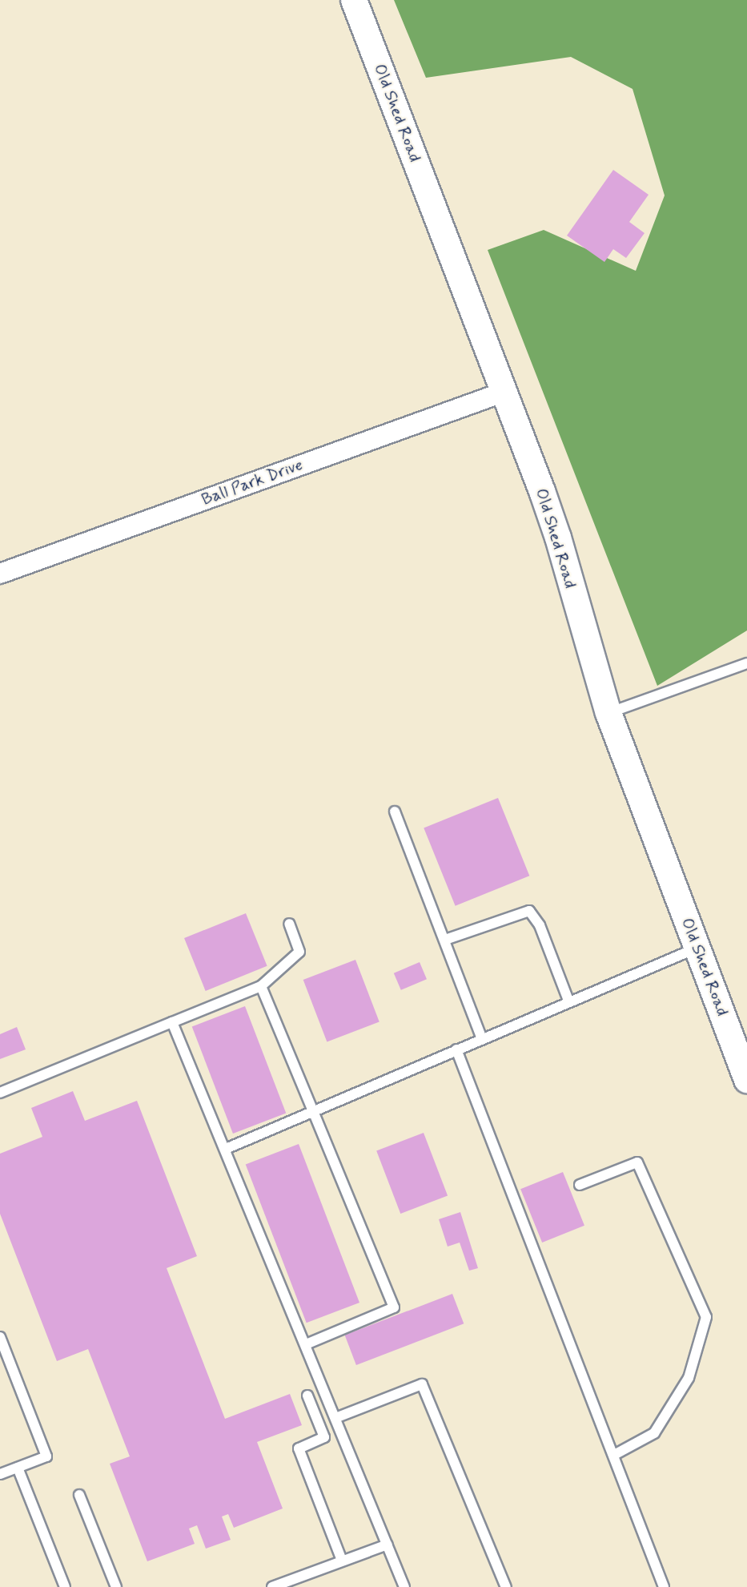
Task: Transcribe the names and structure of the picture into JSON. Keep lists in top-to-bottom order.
{
  "streets": {
    "street": ["Old Shed Road", "Ball Park Drive"]
  },
  "crossings": [
    ["Old Shed Road", "Ball Park Drive"]
  ]
}
